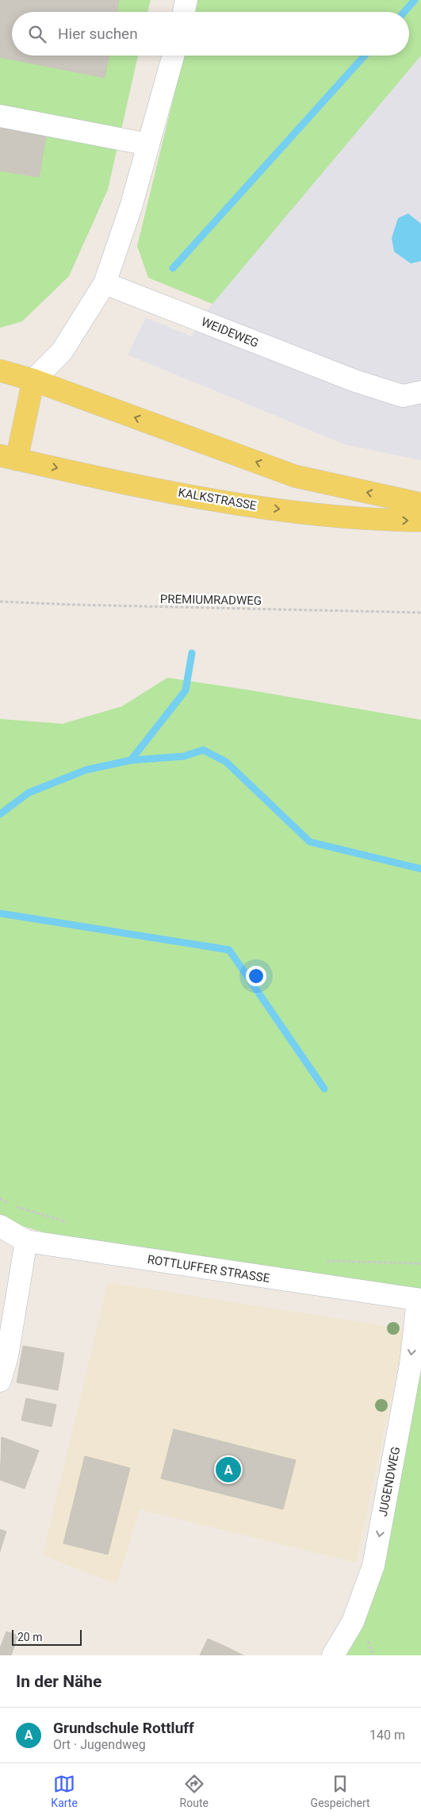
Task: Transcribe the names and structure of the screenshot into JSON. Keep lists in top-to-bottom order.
{
  "streets": {
    "main road": ["KALKSTRASSE"],
    "street": ["WEIDEWEG", "ROTTLUFFER STRASSE", "JUGENDWEG"],
    "path": ["PREMIUMRADWEG"]
  },
  "crossings": [
    ["ROTTLUFFER STRASSE", "JUGENDWEG"]
  ],
  "one_way": ["JUGENDWEG"],
  "scale_bar": "20 m",
  "page": {
    "search": "Hier suchen",
    "pins": "A",
    "scale": "20 m",
    "heading": "In der Nähe",
    "list": [
      {
        "mark": "A",
        "name": "Grundschule Rottluff",
        "note": "Ort · Jugendweg",
        "value": "140 m"
      }
    ],
    "nav": ["Karte", "Route", "Gespeichert"]
  }
}
